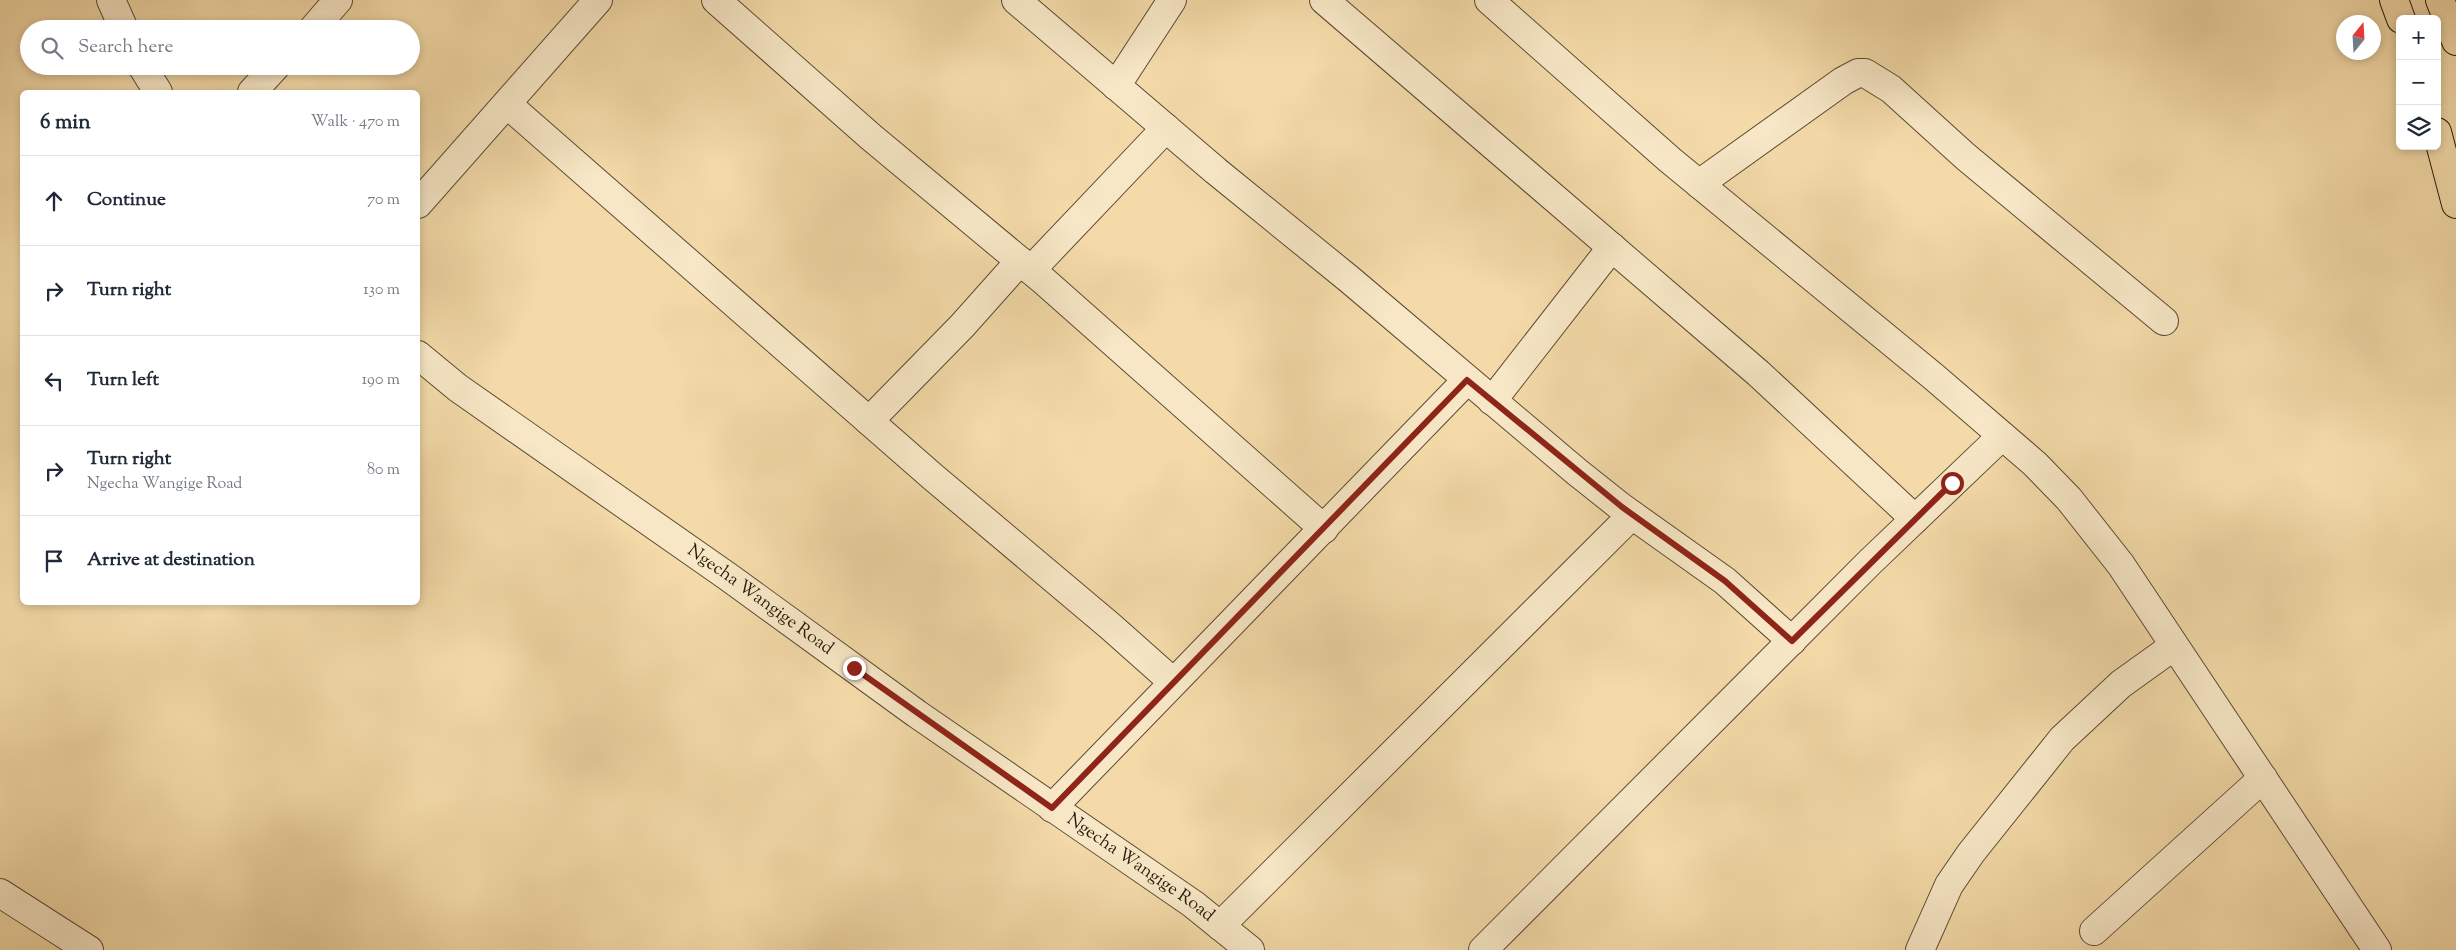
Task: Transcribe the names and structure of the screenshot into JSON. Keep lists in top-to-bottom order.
{
  "streets": {
    "street": ["Ngecha Wangige Road"]
  },
  "north": "top",
  "page": {
    "map_buttons": ["+", "−"],
    "search": "Search here",
    "heading": ["6 min", "Walk · 470 m"],
    "list": [
      ["Continue", "70 m"],
      ["Turn right", "130 m"],
      ["Turn left", "190 m"],
      ["Turn right", "Ngecha Wangige Road", "80 m"],
      "Arrive at destination"
    ]
  }
}
